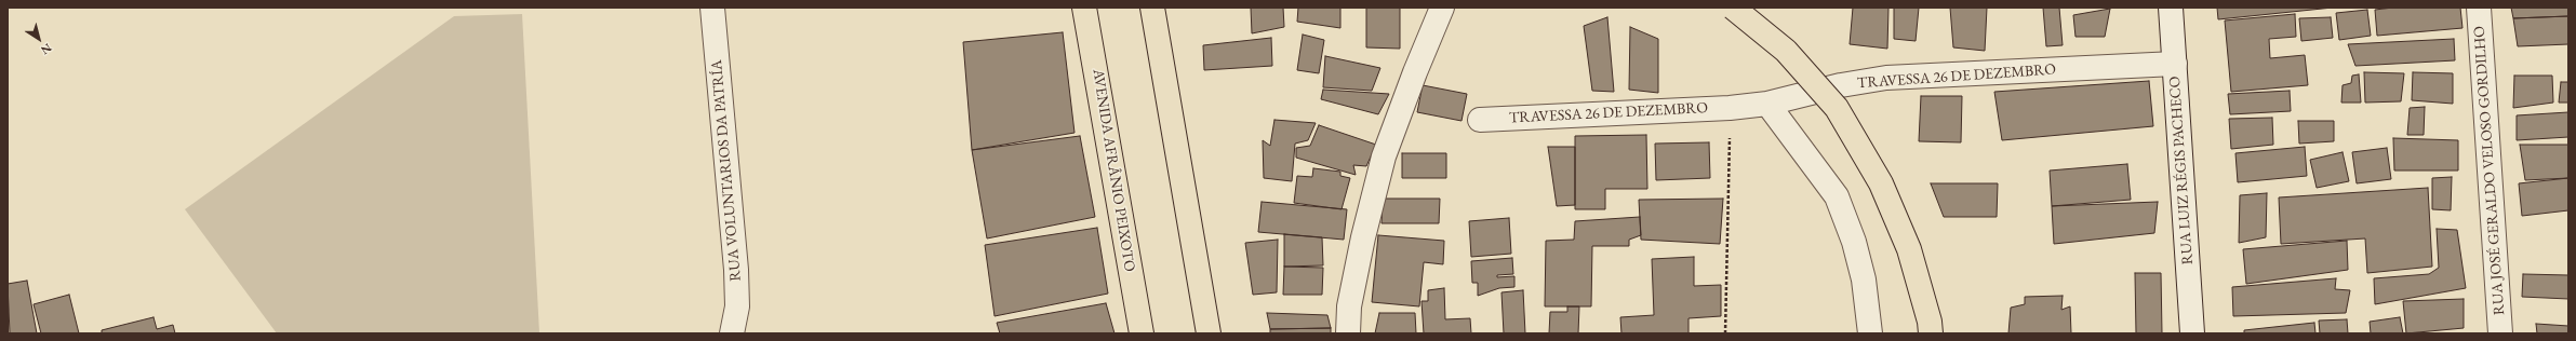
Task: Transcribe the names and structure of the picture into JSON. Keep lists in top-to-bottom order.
{
  "streets": {
    "main road": ["AVENIDA AFRÂNIO PEIXOTO"],
    "street": [
      "TRAVESSA 26 DE DEZEMBRO",
      "RUA VOLUNTARIOS DA PATRÍA",
      "RUA LUIZ RÉGIS PACHECO",
      "RUA JOSÉ GERALDO VELOSO GORDILHO"
    ]
  },
  "crossings": [
    ["TRAVESSA 26 DE DEZEMBRO", "RUA LUIZ RÉGIS PACHECO"]
  ],
  "north": "bottom right"
}
